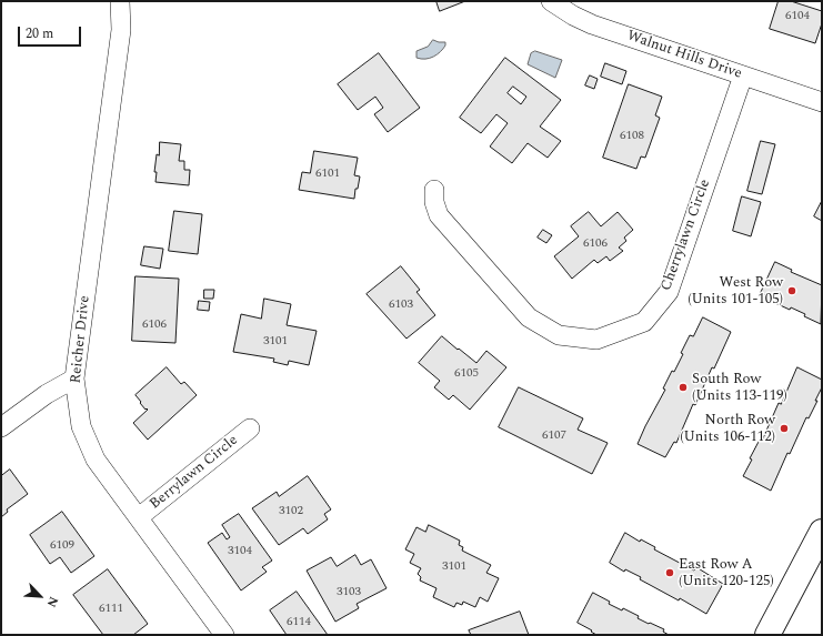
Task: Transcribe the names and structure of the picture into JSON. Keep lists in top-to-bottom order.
{
  "streets": {
    "street": [
      "Walnut Hills Drive",
      "Cherrylawn Circle",
      "Reicher Drive",
      "Berrylawn Circle"
    ]
  },
  "crossings": [
    ["Walnut Hills Drive", "Cherrylawn Circle"],
    ["Reicher Drive", "Berrylawn Circle"]
  ],
  "places": [
    "West Row (Units 101-105)",
    "South Row (Units 113-119)",
    "North Row (Units 106-112)",
    "East Row A (Units 120-125)"
  ],
  "house_numbers": [
    "6104",
    "6108",
    "6101",
    "6106",
    "6103",
    "6106",
    "3101",
    "6105",
    "6107",
    "3102",
    "6109",
    "3104",
    "3101",
    "3103",
    "6111",
    "6114"
  ],
  "scale_bar": "20 m",
  "north": "bottom right"
}
